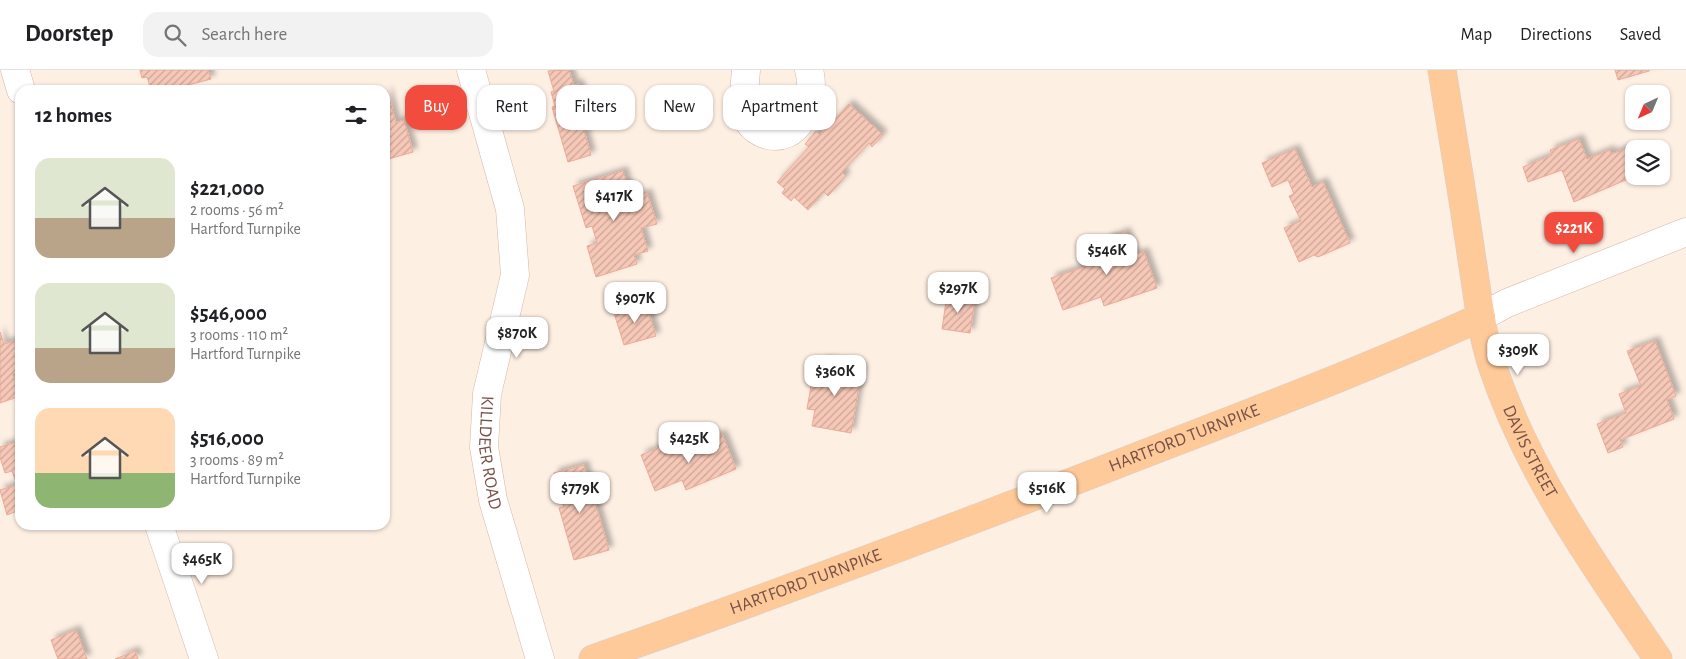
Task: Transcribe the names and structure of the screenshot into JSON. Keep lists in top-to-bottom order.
{
  "streets": {
    "main road": ["HARTFORD TURNPIKE", "DAVIS STREET"],
    "street": ["KILLDEER ROAD"]
  },
  "crossings": [
    ["HARTFORD TURNPIKE", "DAVIS STREET"]
  ],
  "north": "bottom left",
  "page": {
    "header": "Doorstep",
    "search": "Search here",
    "nav": ["Map", "Directions", "Saved"],
    "chip": [
      "Buy",
      "Rent",
      "Filters",
      "New",
      "Apartment"
    ],
    "heading": "12 homes",
    "list": [
      {
        "name": "$221,000",
        "note": "2 rooms · 56 m² · Hartford Turnpike"
      },
      {
        "name": "$546,000",
        "note": "3 rooms · 110 m² · Hartford Turnpike"
      },
      {
        "name": "$516,000",
        "note": "3 rooms · 89 m² · Hartford Turnpike"
      }
    ],
    "price": [
      "$417K",
      "$221K",
      "$546K",
      "$297K",
      "$907K",
      "$870K",
      "$309K",
      "$360K",
      "$425K",
      "$779K",
      "$516K",
      "$465K"
    ]
  }
}
